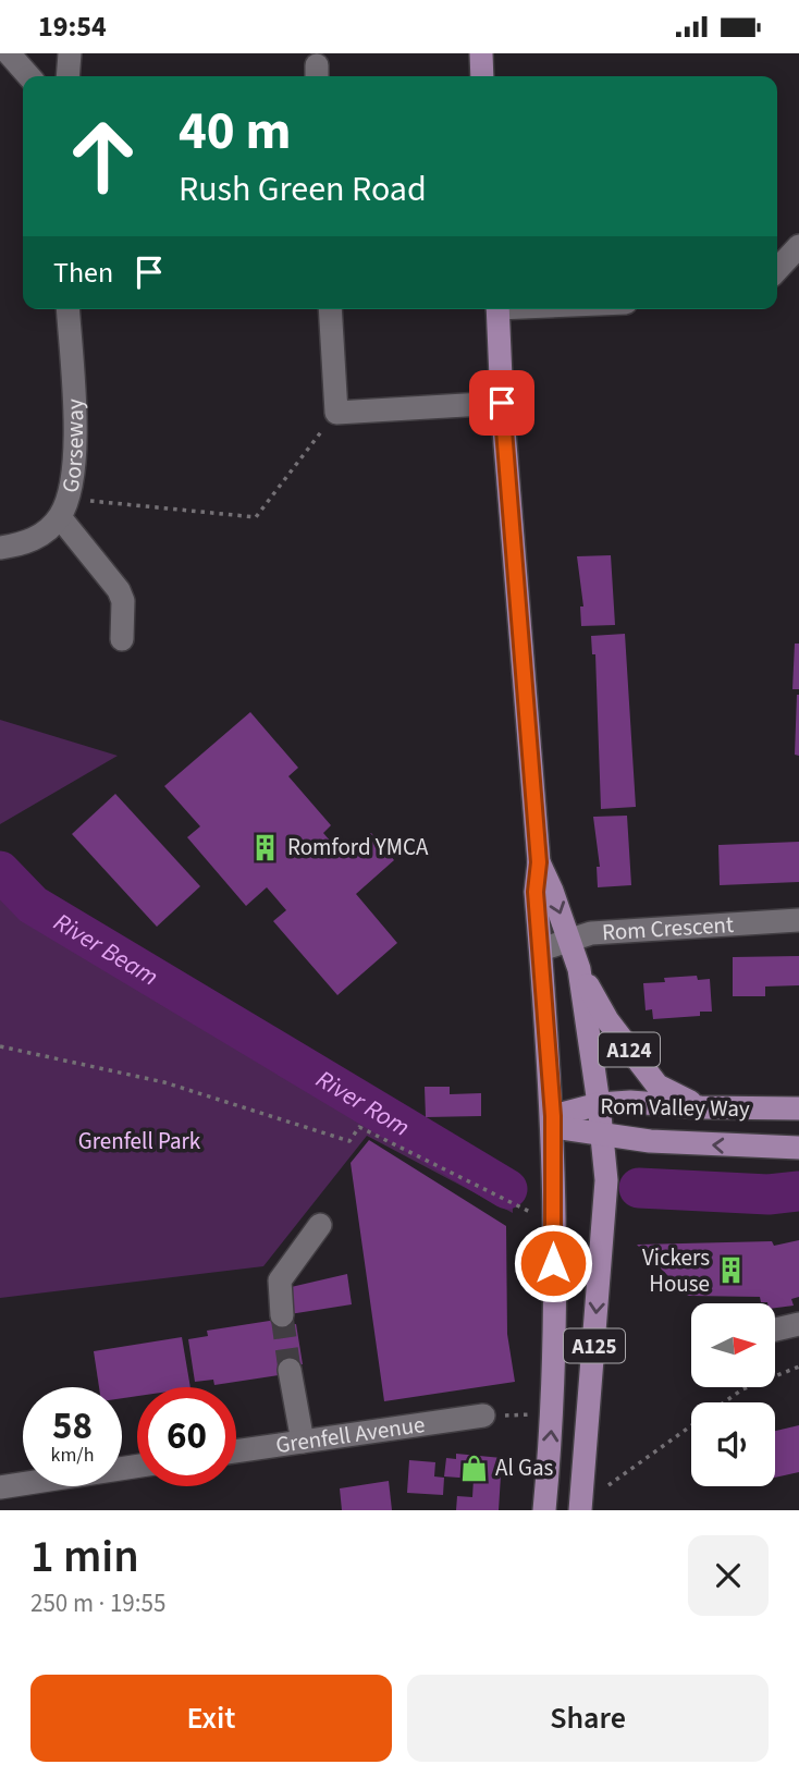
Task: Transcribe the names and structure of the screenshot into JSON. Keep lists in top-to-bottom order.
{
  "streets": {
    "main road": ["A124", "Rom Valley Way", "A125"],
    "street": ["Gorseway", "Rom Crescent", "Grenfell Avenue"]
  },
  "crossings": [
    ["Rom Crescent", "A124"],
    ["A124", "Rom Valley Way"],
    ["A124", "A125"],
    ["Rom Valley Way", "A125"]
  ],
  "water": ["River Beam", "River Rom"],
  "parks": ["Grenfell Park"],
  "places": {
    "building": ["Romford YMCA", "Vickers House"],
    "shop": ["Al Gas"]
  },
  "north": "right",
  "page": {
    "status": "19:54",
    "turn": ["40 m", "Rush Green Road"],
    "then": "Then",
    "speed": "58 km/h",
    "limit": "60",
    "heading": ["1 min", "250 m · 19:55"],
    "buttons": ["Exit", "Share"]
  }
}
